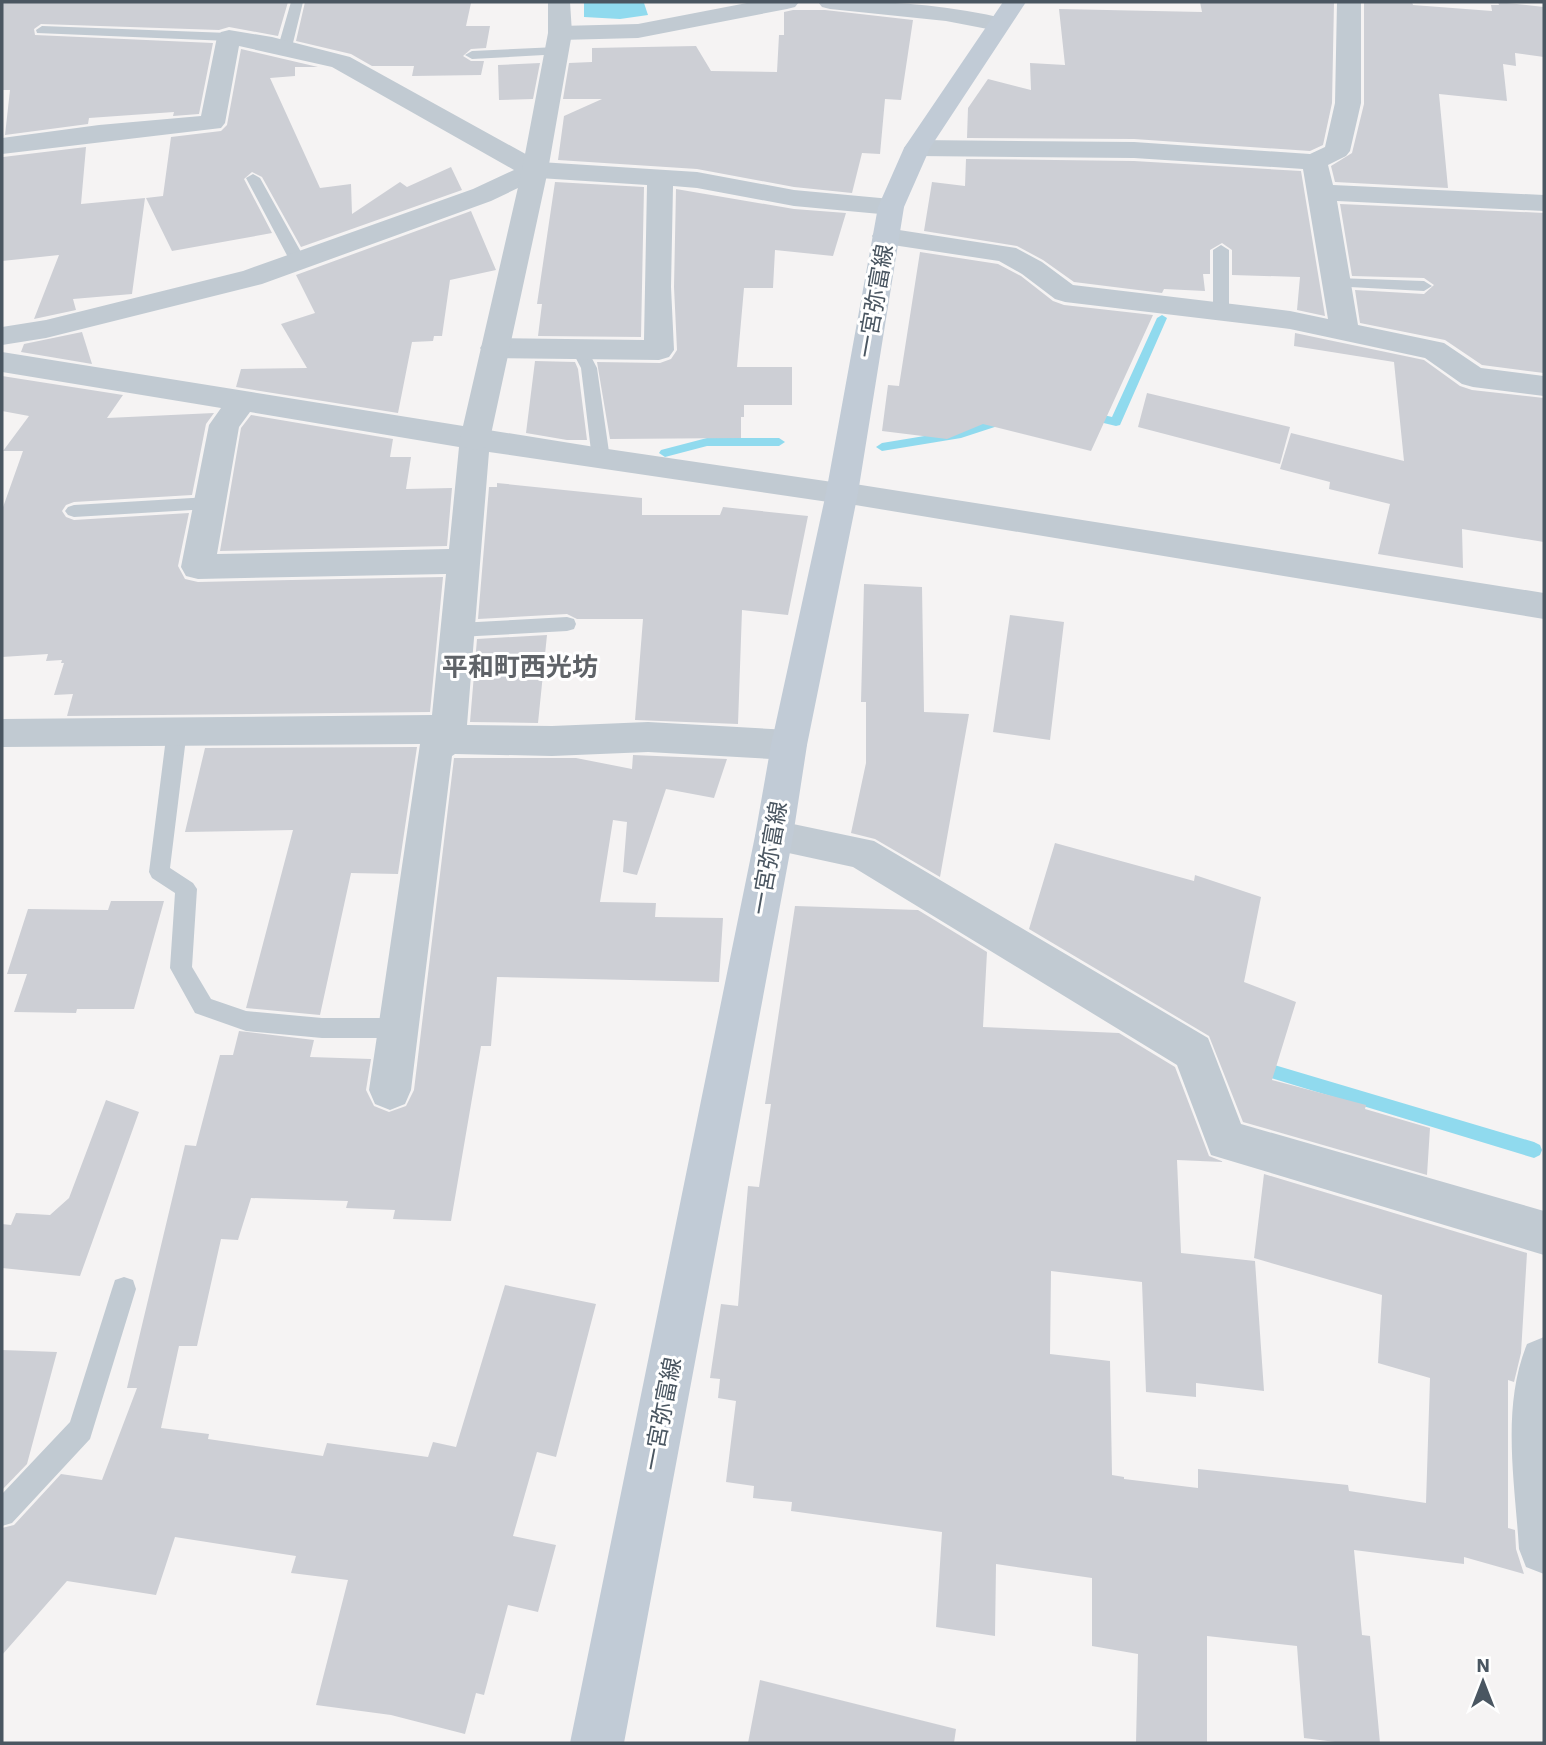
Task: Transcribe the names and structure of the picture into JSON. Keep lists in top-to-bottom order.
{
  "streets": {
    "main road": ["一宮弥富線"]
  },
  "districts": ["平和町西光坊"],
  "north": "top"
}
